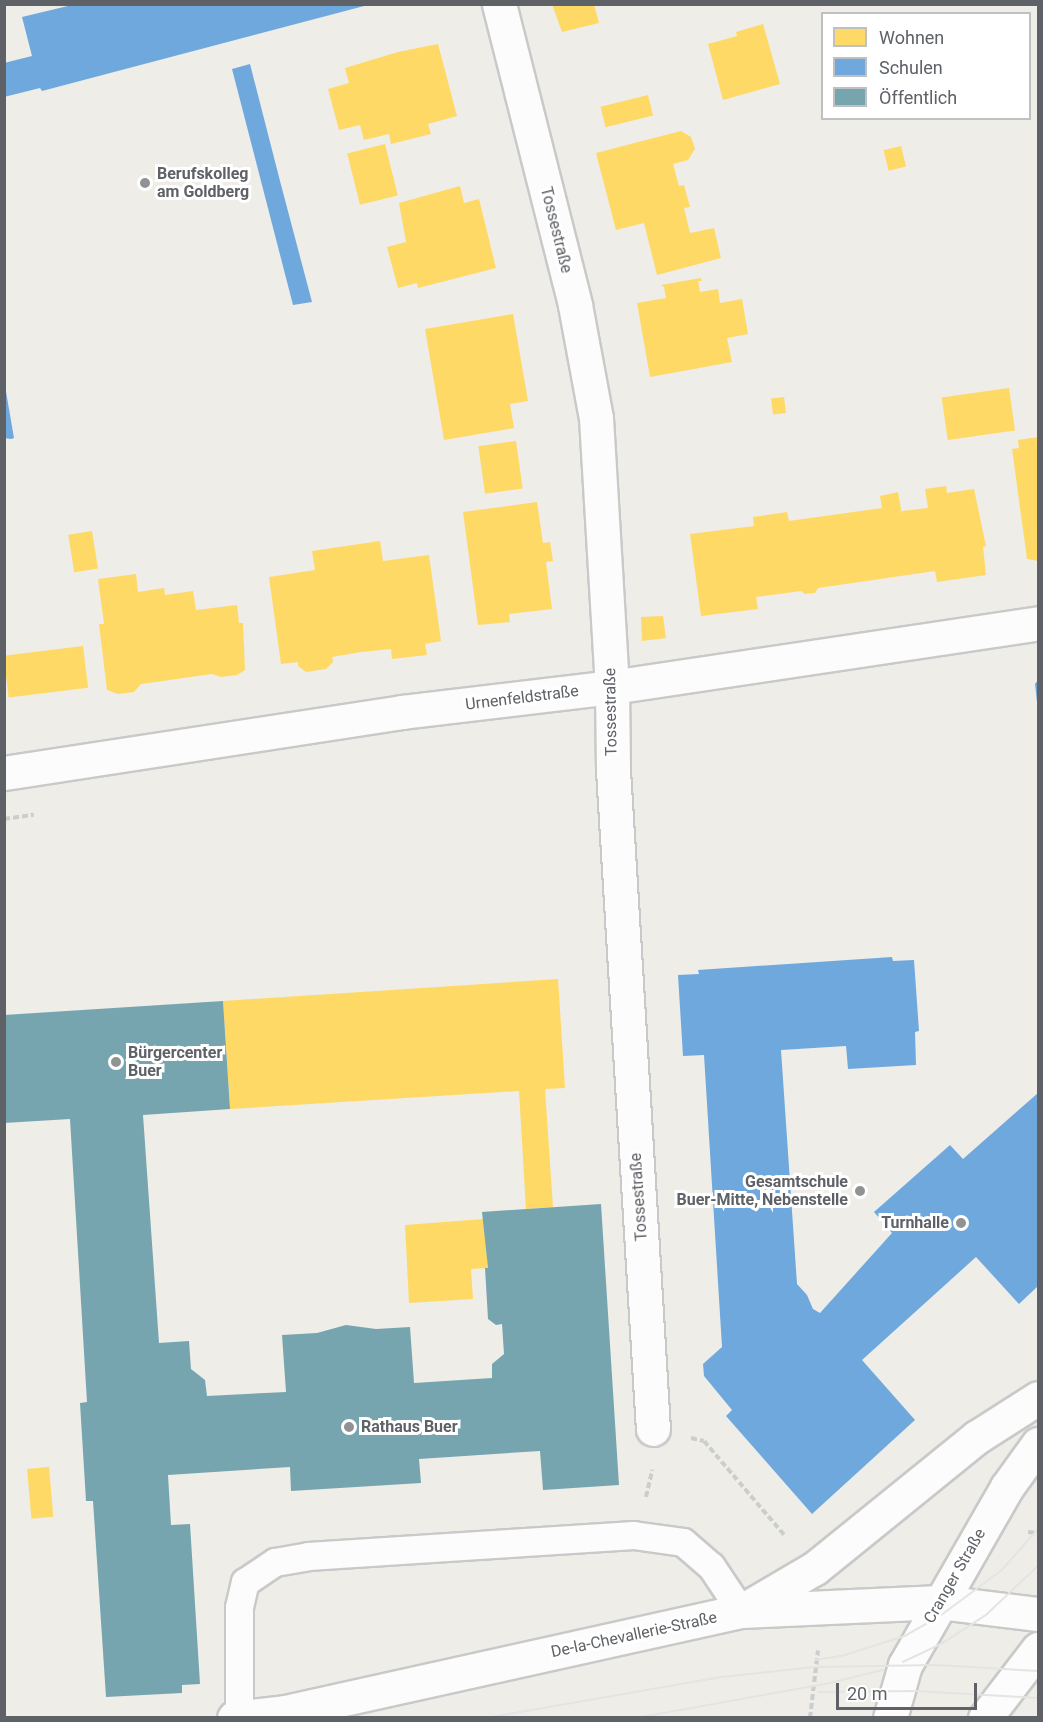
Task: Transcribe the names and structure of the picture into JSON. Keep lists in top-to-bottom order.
{
  "streets": {
    "street": [
      "Tossestraße",
      "Urnenfeldstraße",
      "Cranger Straße",
      "De-la-Chevallerie-Straße"
    ]
  },
  "crossings": [
    ["Tossestraße", "Urnenfeldstraße"],
    ["Cranger Straße", "De-la-Chevallerie-Straße"]
  ],
  "places": [
    "Berufskolleg am Goldberg",
    "Bürgercenter Buer",
    "Gesamtschule Buer-Mitte, Nebenstelle",
    "Turnhalle",
    "Rathaus Buer"
  ],
  "legend": ["Wohnen", "Schulen", "Öffentlich"],
  "scale_bar": "20 m"
}
